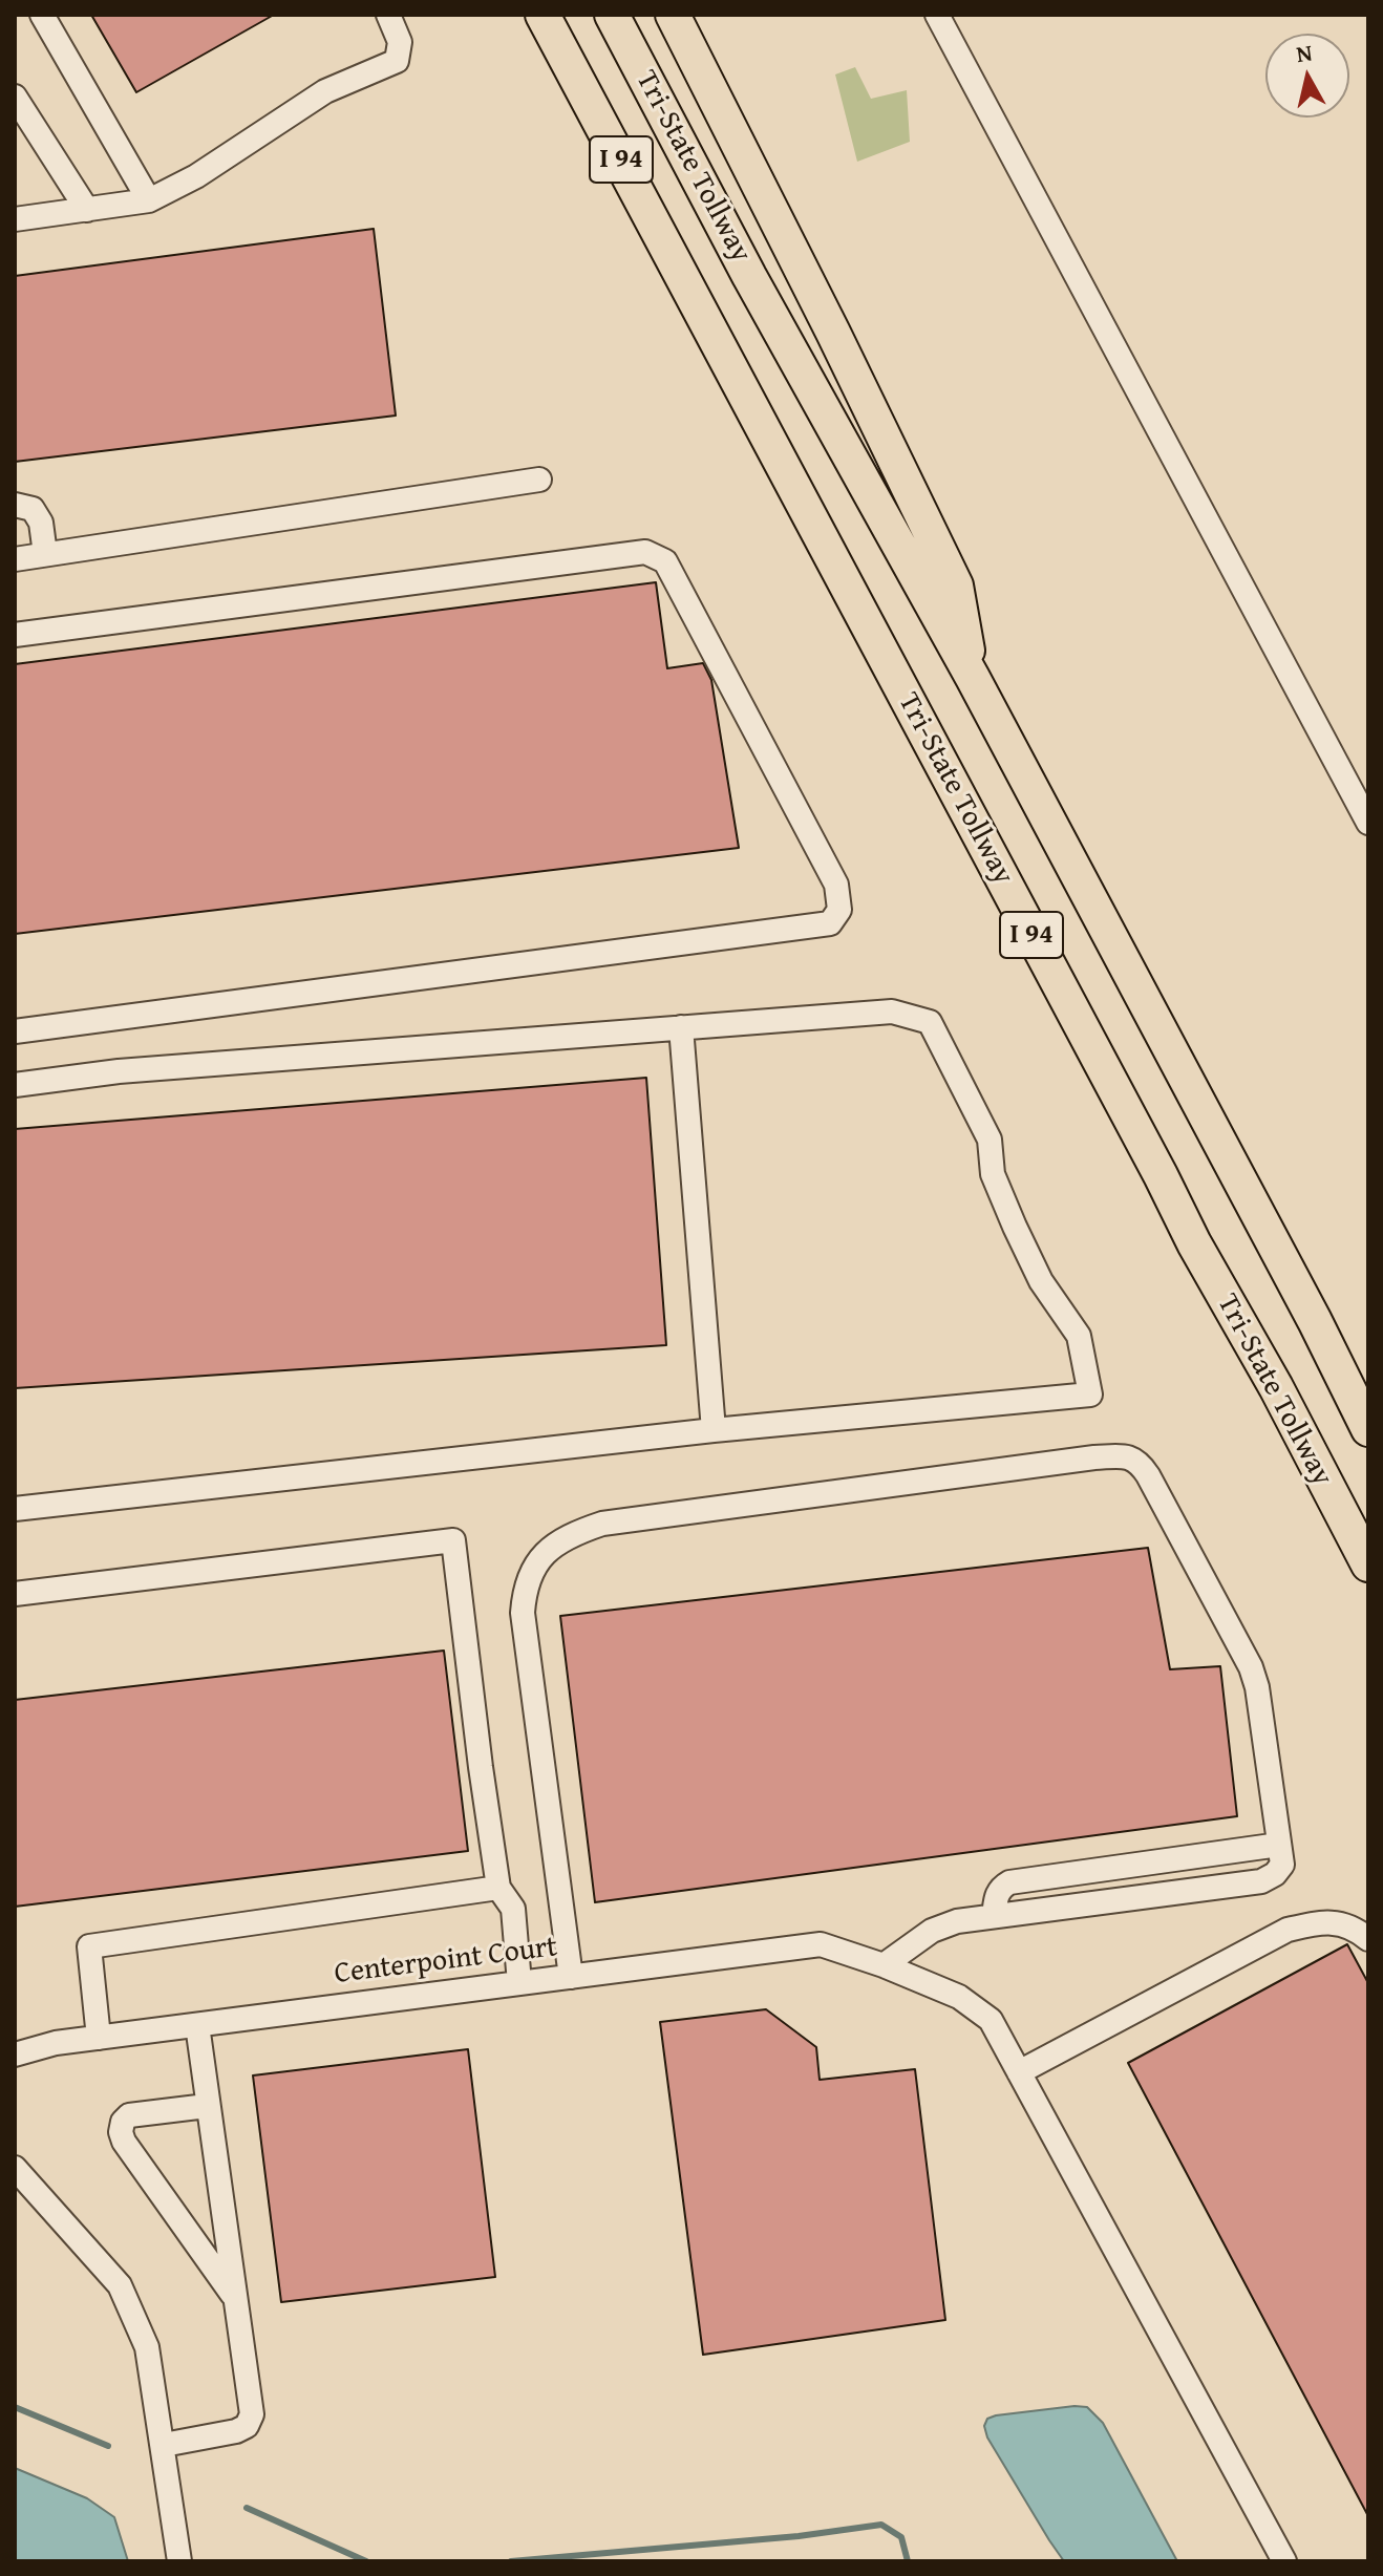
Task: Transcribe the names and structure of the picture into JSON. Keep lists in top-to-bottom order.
{
  "streets": {
    "highway": ["I 94", "Tri-State Tollway"],
    "street": ["Centerpoint Court"]
  },
  "north": "top"
}
